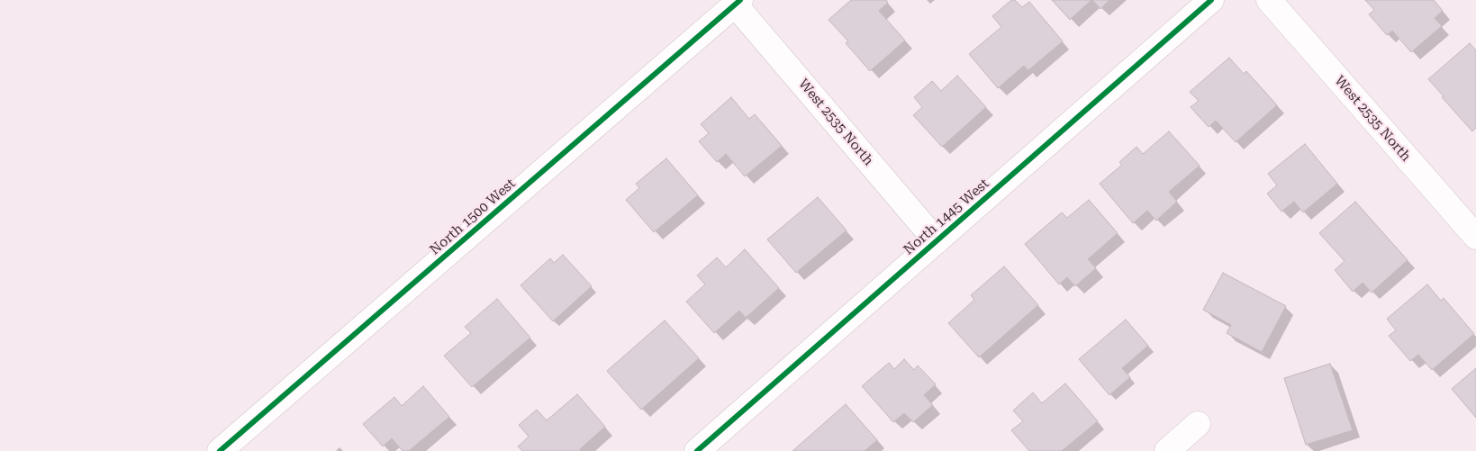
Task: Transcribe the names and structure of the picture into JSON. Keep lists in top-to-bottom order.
{
  "streets": {
    "street": ["West 2535 North", "North 1500 West", "North 1445 West"]
  },
  "crossings": [
    ["West 2535 North", "North 1500 West"],
    ["West 2535 North", "North 1445 West"]
  ]
}
